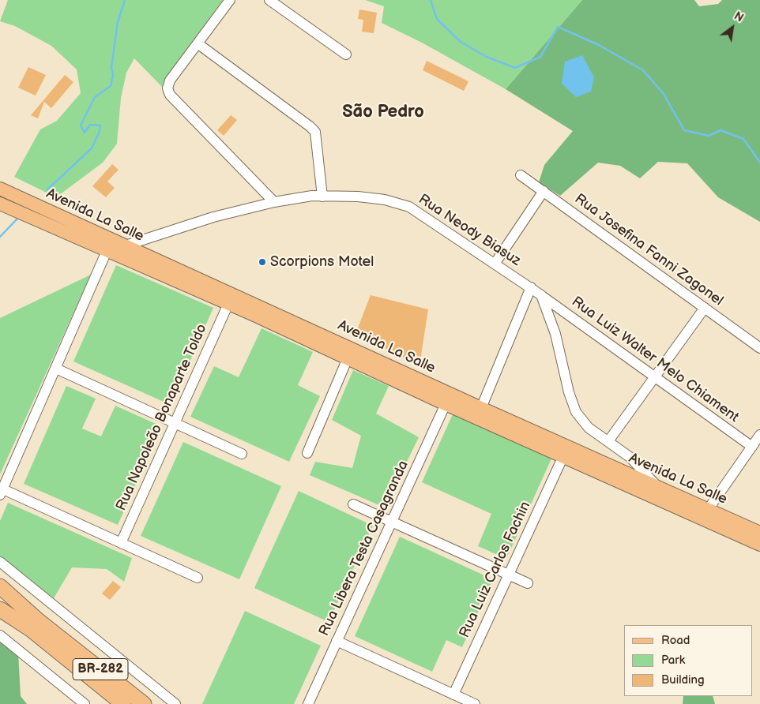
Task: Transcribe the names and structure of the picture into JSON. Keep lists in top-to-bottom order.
{
  "streets": {
    "highway": ["BR-282"],
    "main road": ["Avenida La Salle"],
    "street": [
      "Rua Neody Biasuz",
      "Rua Josefina Fanni Zagonel",
      "Rua Luiz Walter Melo Chiament",
      "Rua Napoleão Bonaparte Toldo",
      "Rua Libera Testa Casagranda",
      "Rua Luiz Carlos Fachin"
    ]
  },
  "crossings": [
    ["Avenida La Salle", "Rua Neody Biasuz"],
    ["Avenida La Salle", "Rua Napoleão Bonaparte Toldo"],
    ["Avenida La Salle", "Rua Libera Testa Casagranda"],
    ["Avenida La Salle", "Rua Luiz Carlos Fachin"],
    ["Rua Neody Biasuz", "Rua Luiz Walter Melo Chiament"]
  ],
  "districts": ["São Pedro"],
  "places": ["Scorpions Motel"],
  "legend": ["Road", "Park", "Building"],
  "north": "top right"
}
